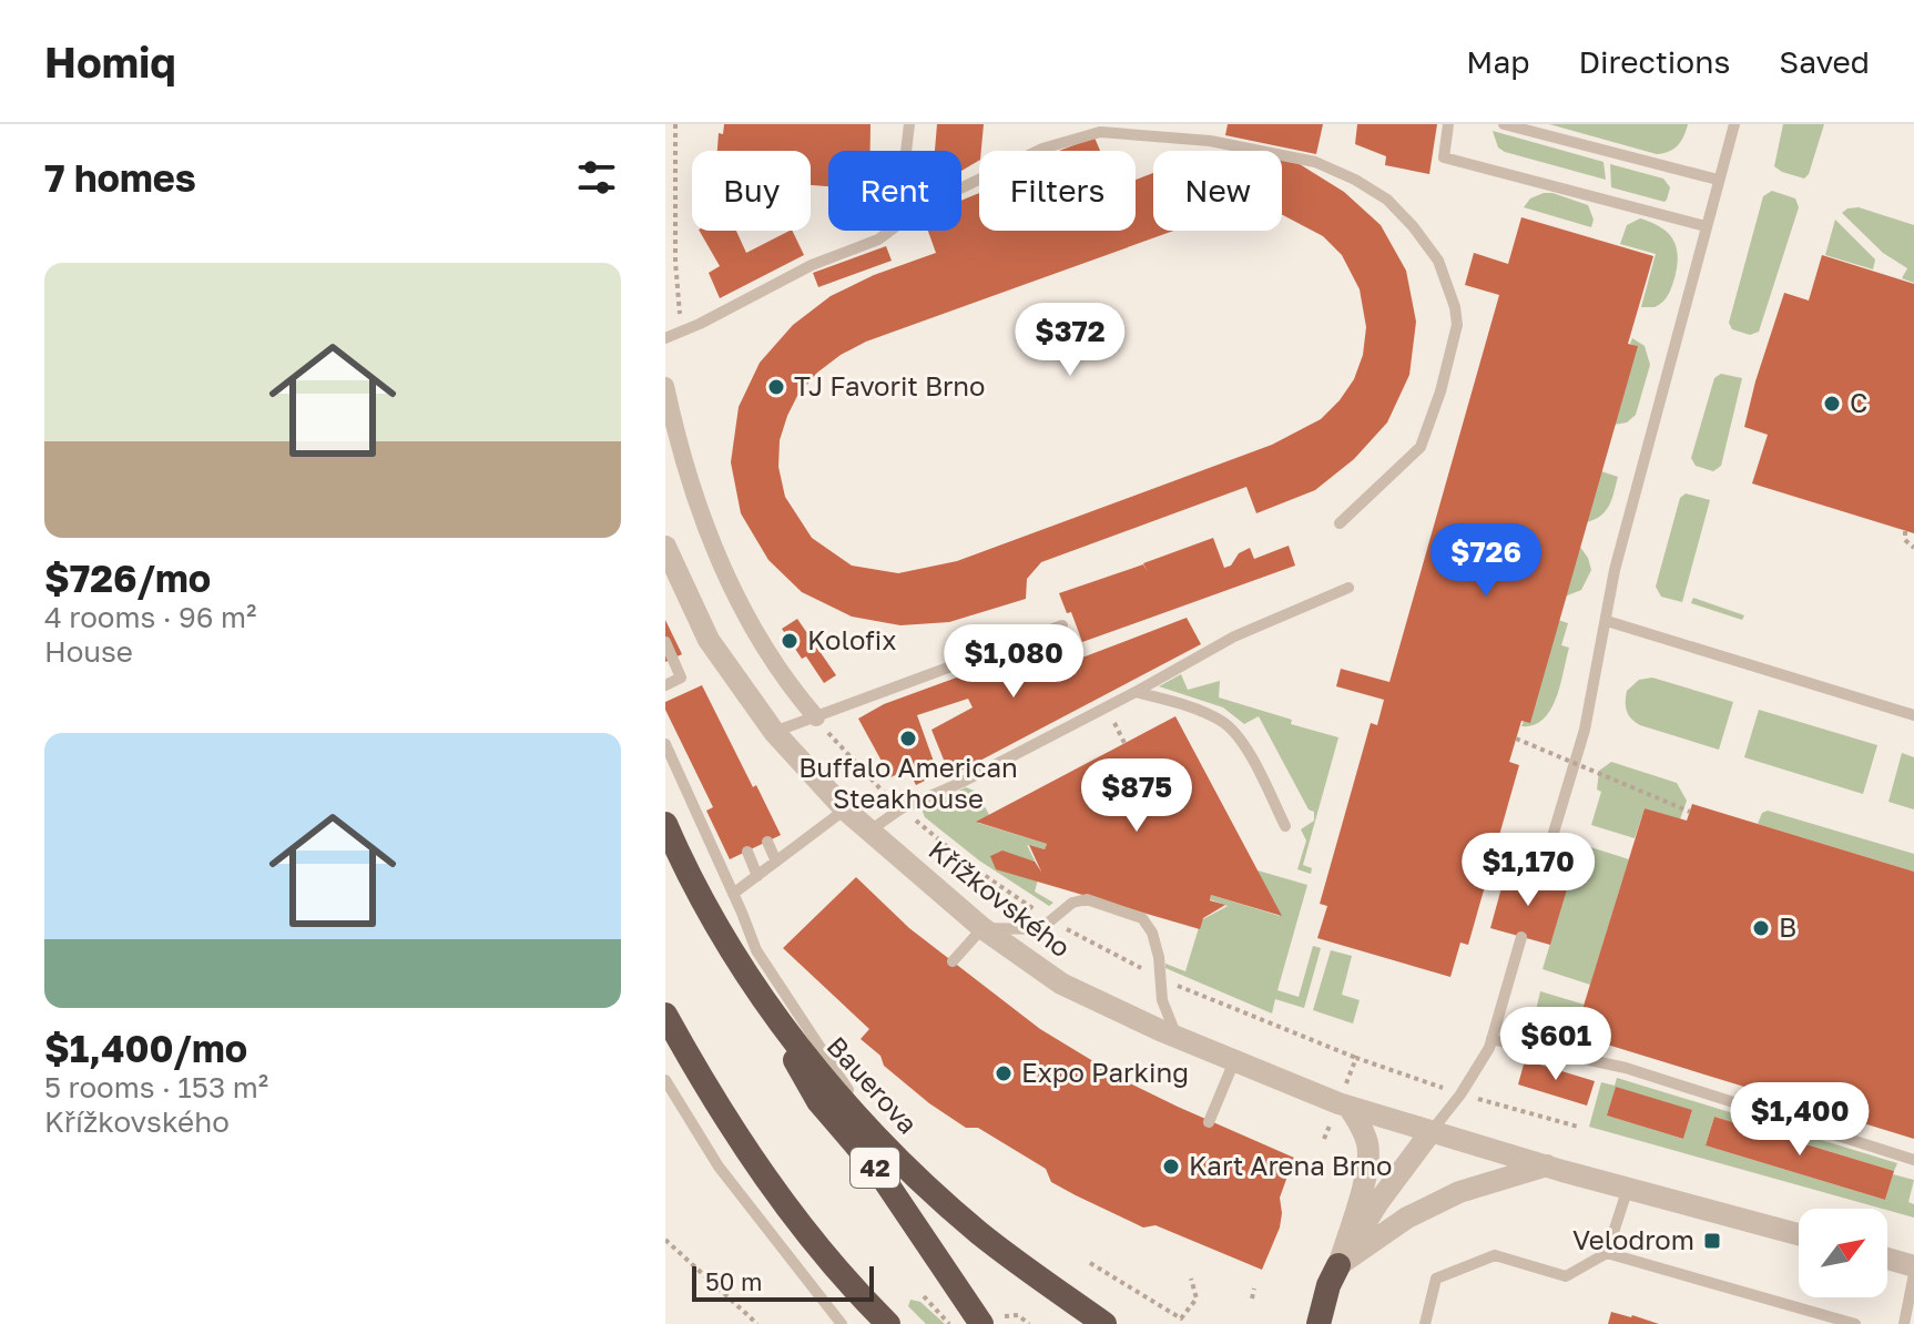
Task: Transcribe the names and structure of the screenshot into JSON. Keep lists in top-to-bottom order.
{
  "streets": {
    "highway": ["Bauerova", "42"],
    "street": ["Křížkovského"]
  },
  "crossings": [
    ["Bauerova", "42"]
  ],
  "places": {
    "other": [
      "TJ Favorit Brno",
      "C",
      "Kolofix",
      "Buffalo American Steakhouse",
      "B",
      "Expo Parking",
      "Kart Arena Brno"
    ],
    "transit": ["Velodrom"]
  },
  "scale_bar": "50 m",
  "north": "top right",
  "page": {
    "header": "Homiq",
    "nav": ["Map", "Directions", "Saved"],
    "heading": "7 homes",
    "chip": [
      "Buy",
      "Rent",
      "Filters",
      "New"
    ],
    "list": [
      {
        "name": "$726/mo",
        "note": "4 rooms · 96 m² · House"
      },
      {
        "name": "$1,400/mo",
        "note": "5 rooms · 153 m² · Křížkovského"
      }
    ],
    "price": [
      "$372",
      "$726",
      "$1,080",
      "$875",
      "$1,170",
      "$601",
      "$1,400"
    ],
    "scale": "50 m"
  }
}
